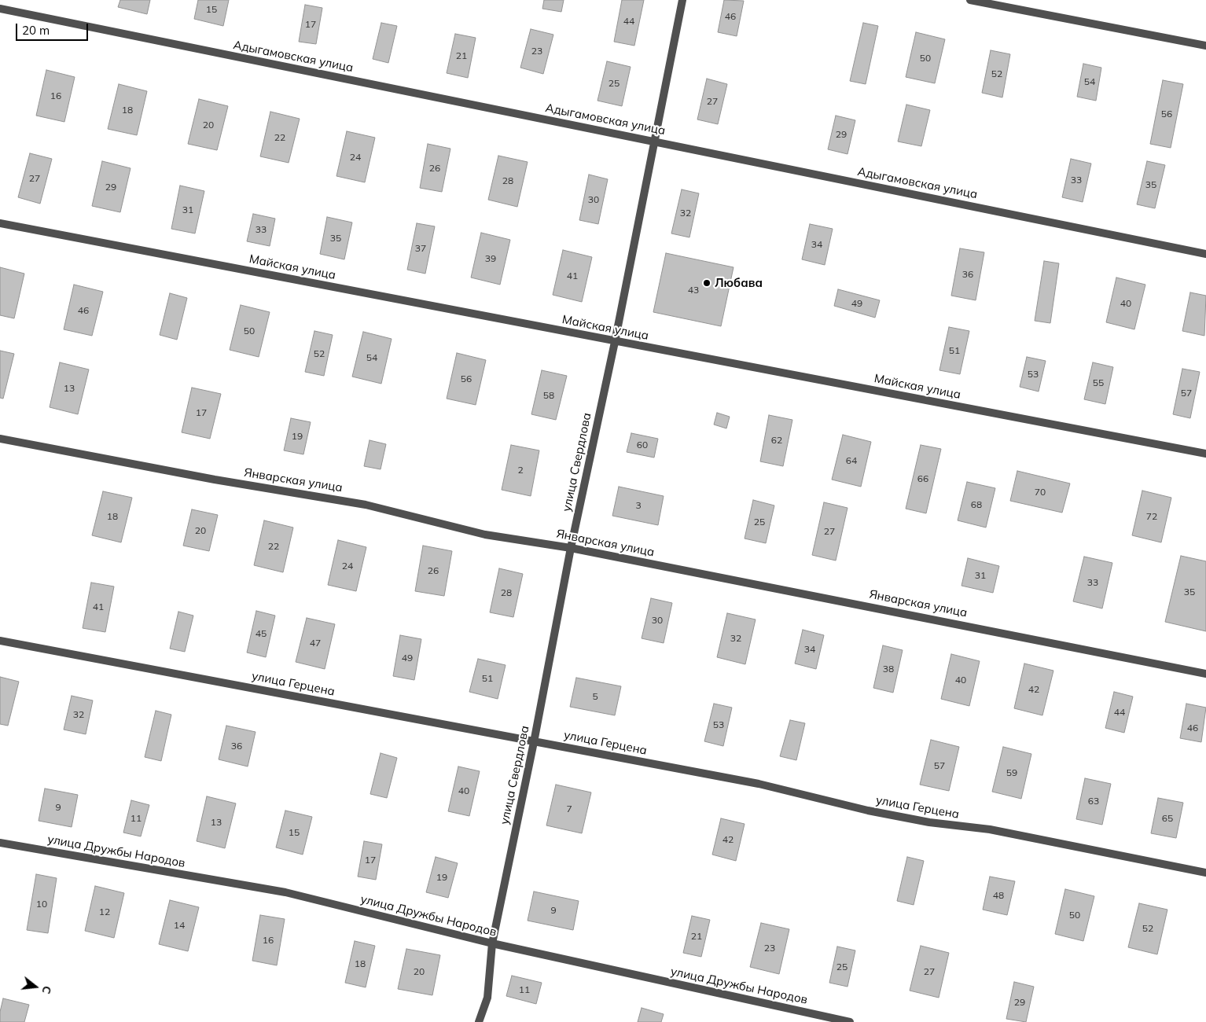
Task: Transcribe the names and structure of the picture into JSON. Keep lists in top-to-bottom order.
{
  "streets": {
    "street": [
      "Адыгамовская улица",
      "Майская улица",
      "улица Свердлова",
      "Январская улица",
      "улица Герцена",
      "улица Дружбы Народов"
    ]
  },
  "crossings": [
    ["Адыгамовская улица", "улица Свердлова"],
    ["Майская улица", "улица Свердлова"],
    ["улица Свердлова", "Январская улица"],
    ["улица Свердлова", "улица Герцена"],
    ["улица Свердлова", "улица Дружбы Народов"]
  ],
  "places": ["Любава"],
  "house_numbers": [
    "15",
    "46",
    "44",
    "17",
    "23",
    "21",
    "50",
    "52",
    "54",
    "25",
    "16",
    "27",
    "18",
    "56",
    "20",
    "29",
    "22",
    "24",
    "26",
    "27",
    "33",
    "28",
    "35",
    "29",
    "30",
    "31",
    "32",
    "33",
    "35",
    "34",
    "37",
    "39",
    "36",
    "41",
    "43",
    "49",
    "40",
    "46",
    "50",
    "51",
    "52",
    "54",
    "53",
    "56",
    "55",
    "13",
    "57",
    "58",
    "17",
    "19",
    "62",
    "60",
    "64",
    "2",
    "66",
    "70",
    "68",
    "3",
    "18",
    "72",
    "25",
    "20",
    "27",
    "22",
    "24",
    "26",
    "31",
    "33",
    "35",
    "28",
    "41",
    "30",
    "45",
    "32",
    "47",
    "34",
    "49",
    "38",
    "51",
    "40",
    "42",
    "5",
    "44",
    "32",
    "53",
    "46",
    "36",
    "57",
    "59",
    "40",
    "63",
    "9",
    "7",
    "11",
    "65",
    "13",
    "15",
    "42",
    "17",
    "19",
    "48",
    "10",
    "9",
    "12",
    "50",
    "14",
    "52",
    "21",
    "16",
    "23",
    "18",
    "25",
    "20",
    "27",
    "11",
    "29"
  ],
  "scale_bar": "20 m",
  "north": "right"
}
